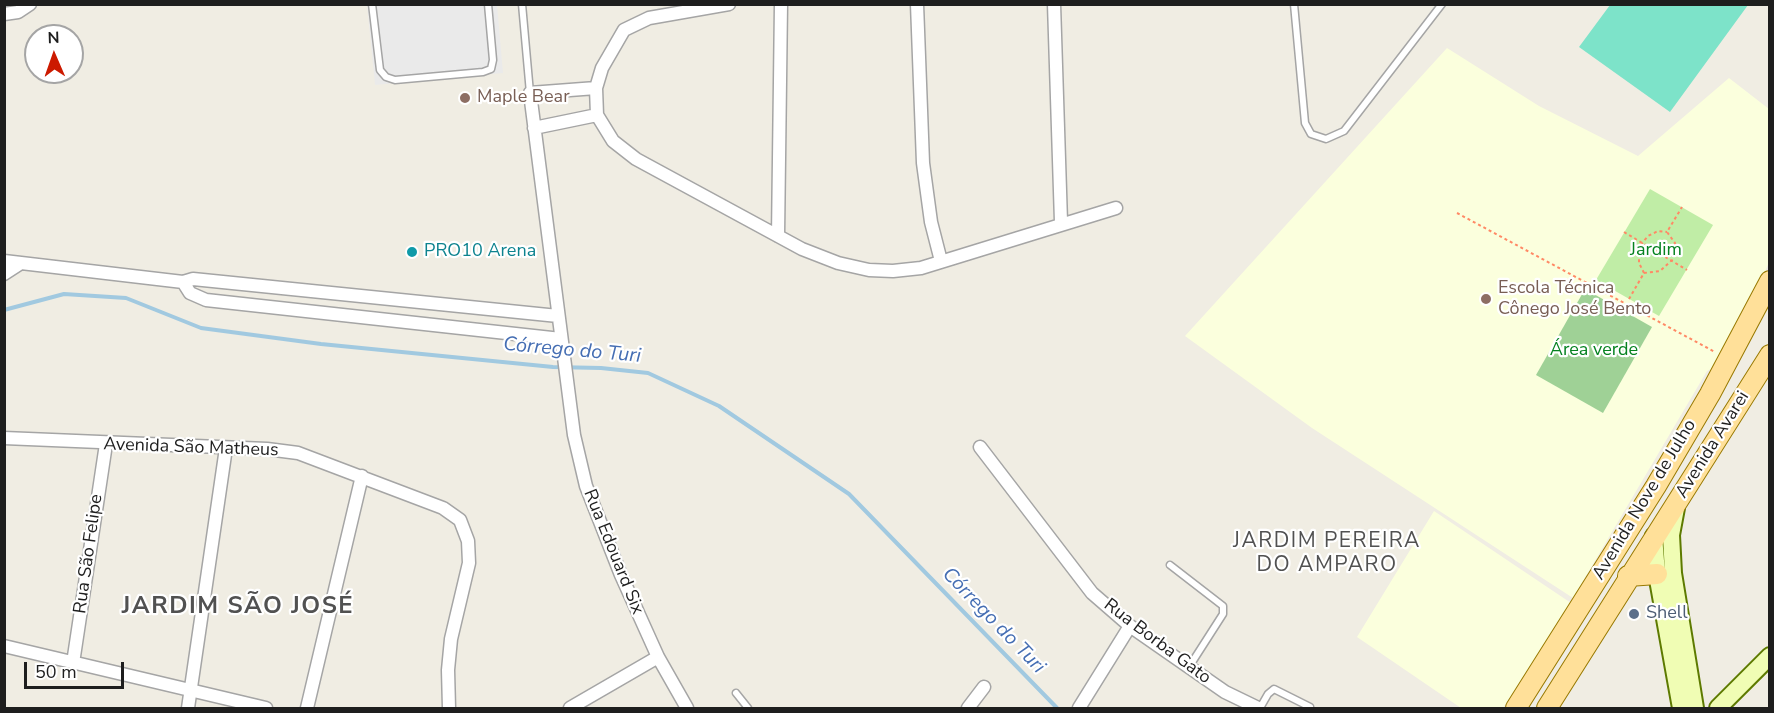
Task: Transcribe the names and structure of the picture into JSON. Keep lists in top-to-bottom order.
{
  "streets": {
    "main road": ["Avenida Avarei", "Avenida Nove de Julho"],
    "street": [
      "Avenida São Matheus",
      "Rua Edouard Six",
      "Rua São Felipe",
      "Rua Borba Gato"
    ]
  },
  "crossings": [
    ["Avenida Avarei", "Avenida Nove de Julho"],
    ["Avenida São Matheus", "Rua São Felipe"]
  ],
  "districts": ["JARDIM PEREIRA DO AMPARO", "JARDIM SÃO JOSÉ"],
  "water": ["Córrego do Turi"],
  "parks": ["Jardim", "Área verde"],
  "places": [
    "Maple Bear",
    "PRO10 Arena",
    "Escola Técnica Cônego José Bento",
    "Shell"
  ],
  "scale_bar": "50 m",
  "north": "top"
}
